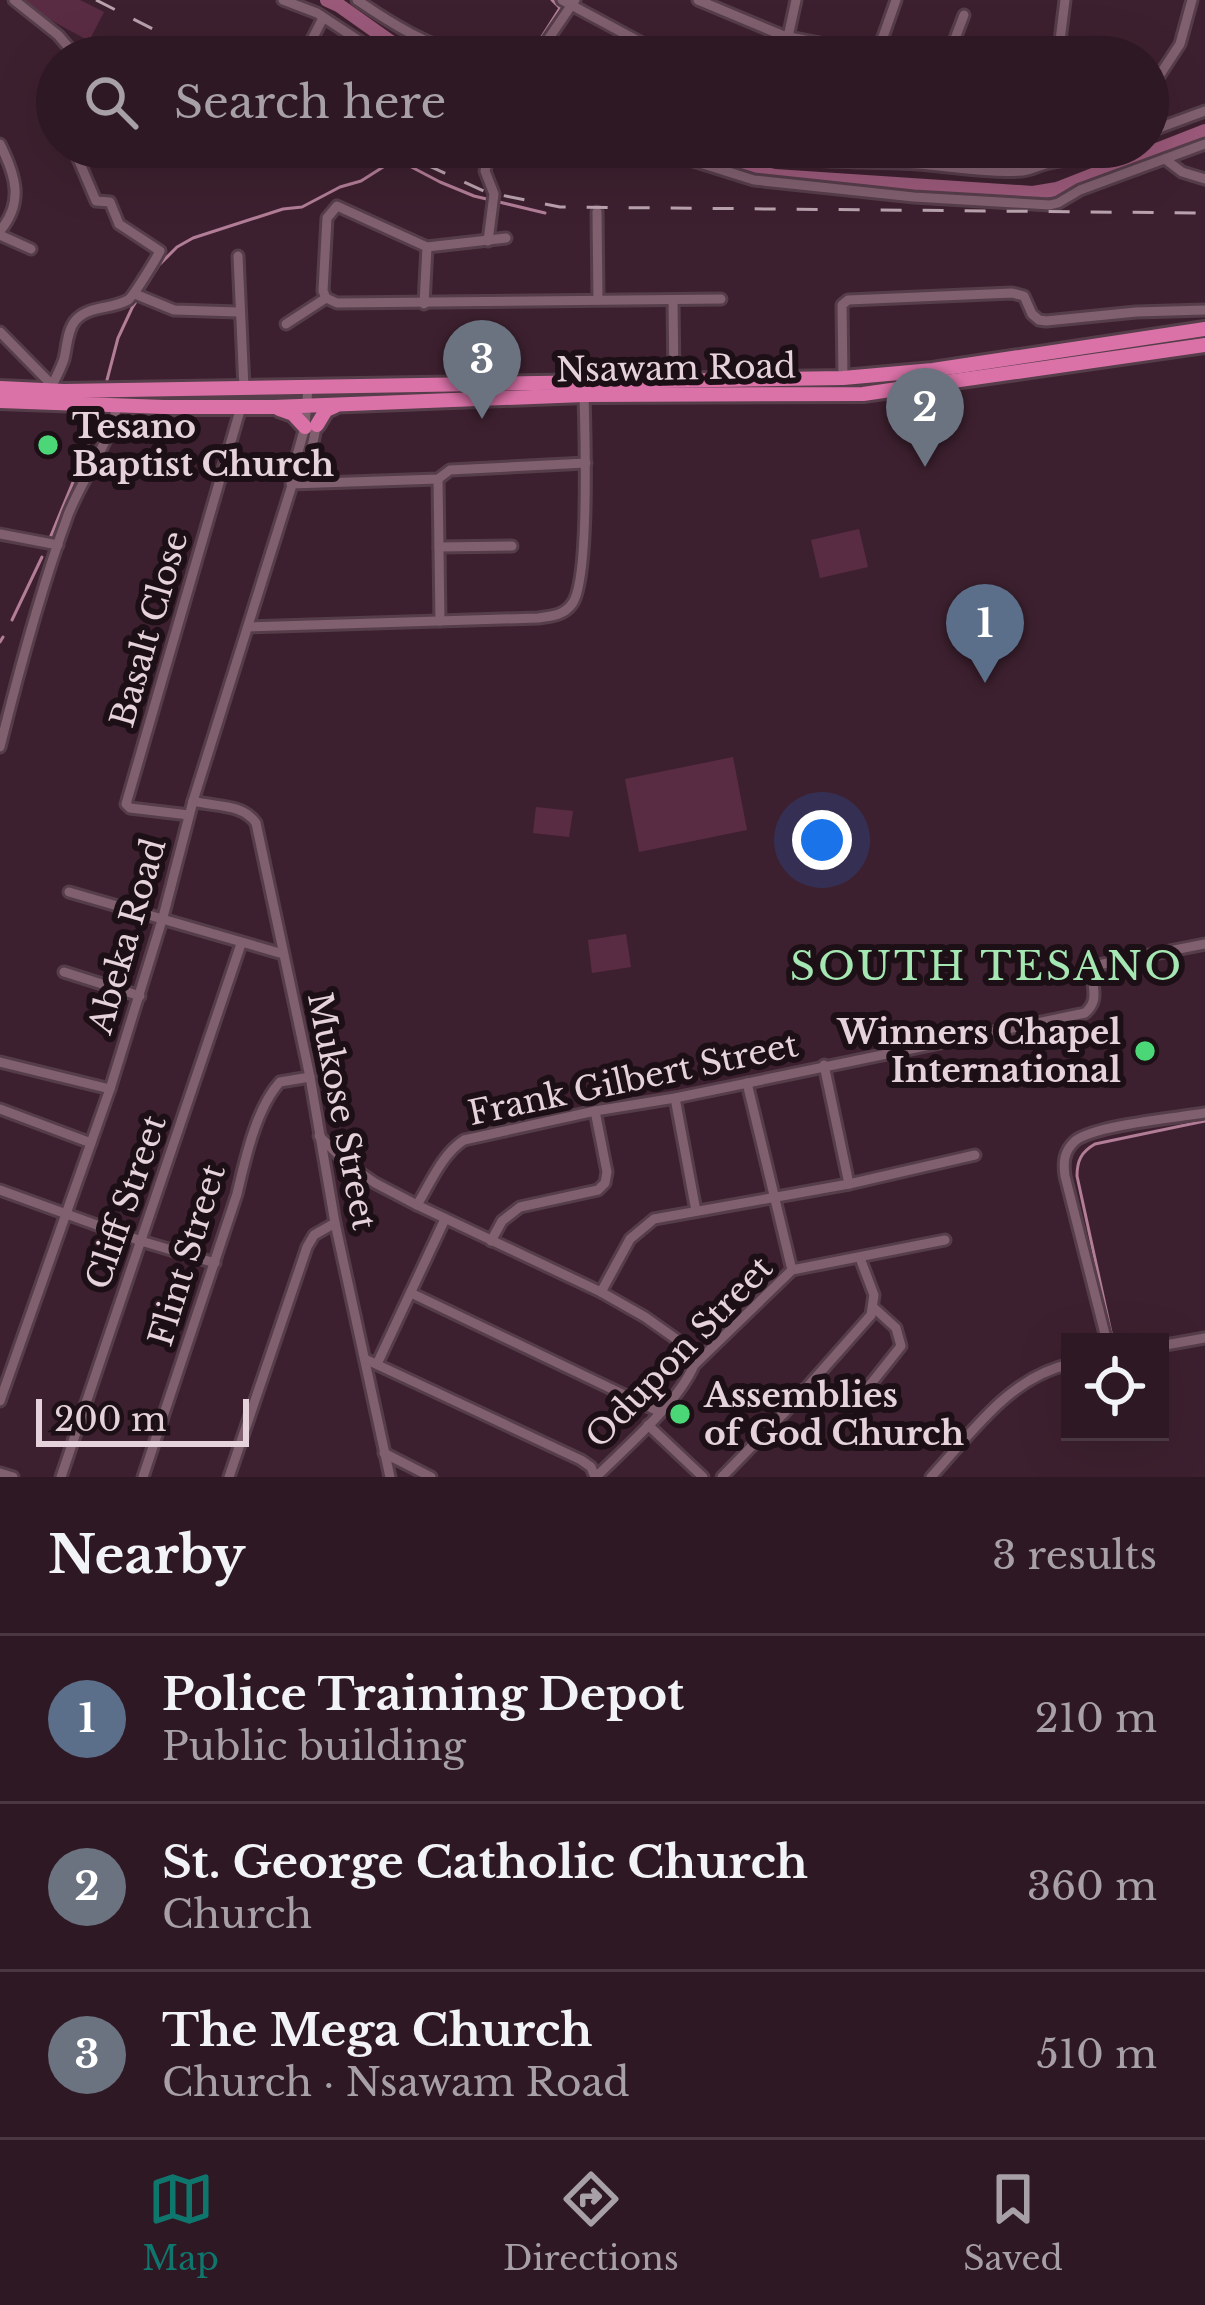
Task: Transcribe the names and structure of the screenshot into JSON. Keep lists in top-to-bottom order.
{
  "streets": {
    "highway": ["Nsawam Road"],
    "street": [
      "Basalt Close",
      "Abeka Road",
      "Frank Gilbert Street",
      "Mukose Street",
      "Cliff Street",
      "Flint Street",
      "Odupon Street"
    ]
  },
  "crossings": [
    ["Nsawam Road", "Basalt Close"],
    ["Nsawam Road", "Abeka Road"],
    ["Basalt Close", "Abeka Road"],
    ["Abeka Road", "Mukose Street"],
    ["Mukose Street", "Flint Street"]
  ],
  "districts": ["SOUTH TESANO"],
  "places": ["Tesano Baptist Church", "Winners Chapel International", "Assemblies of God Church"],
  "scale_bar": "200 m",
  "page": {
    "search": "Search here",
    "pins": ["3", "2", "1"],
    "scale": "200 m",
    "heading": ["Nearby", "3 results"],
    "list": [
      {
        "mark": "1",
        "name": "Police Training Depot",
        "note": "Public building",
        "value": "210 m"
      },
      {
        "mark": "2",
        "name": "St. George Catholic Church",
        "note": "Church",
        "value": "360 m"
      },
      {
        "mark": "3",
        "name": "The Mega Church",
        "note": "Church · Nsawam Road",
        "value": "510 m"
      }
    ],
    "nav": ["Map", "Directions", "Saved"]
  }
}
